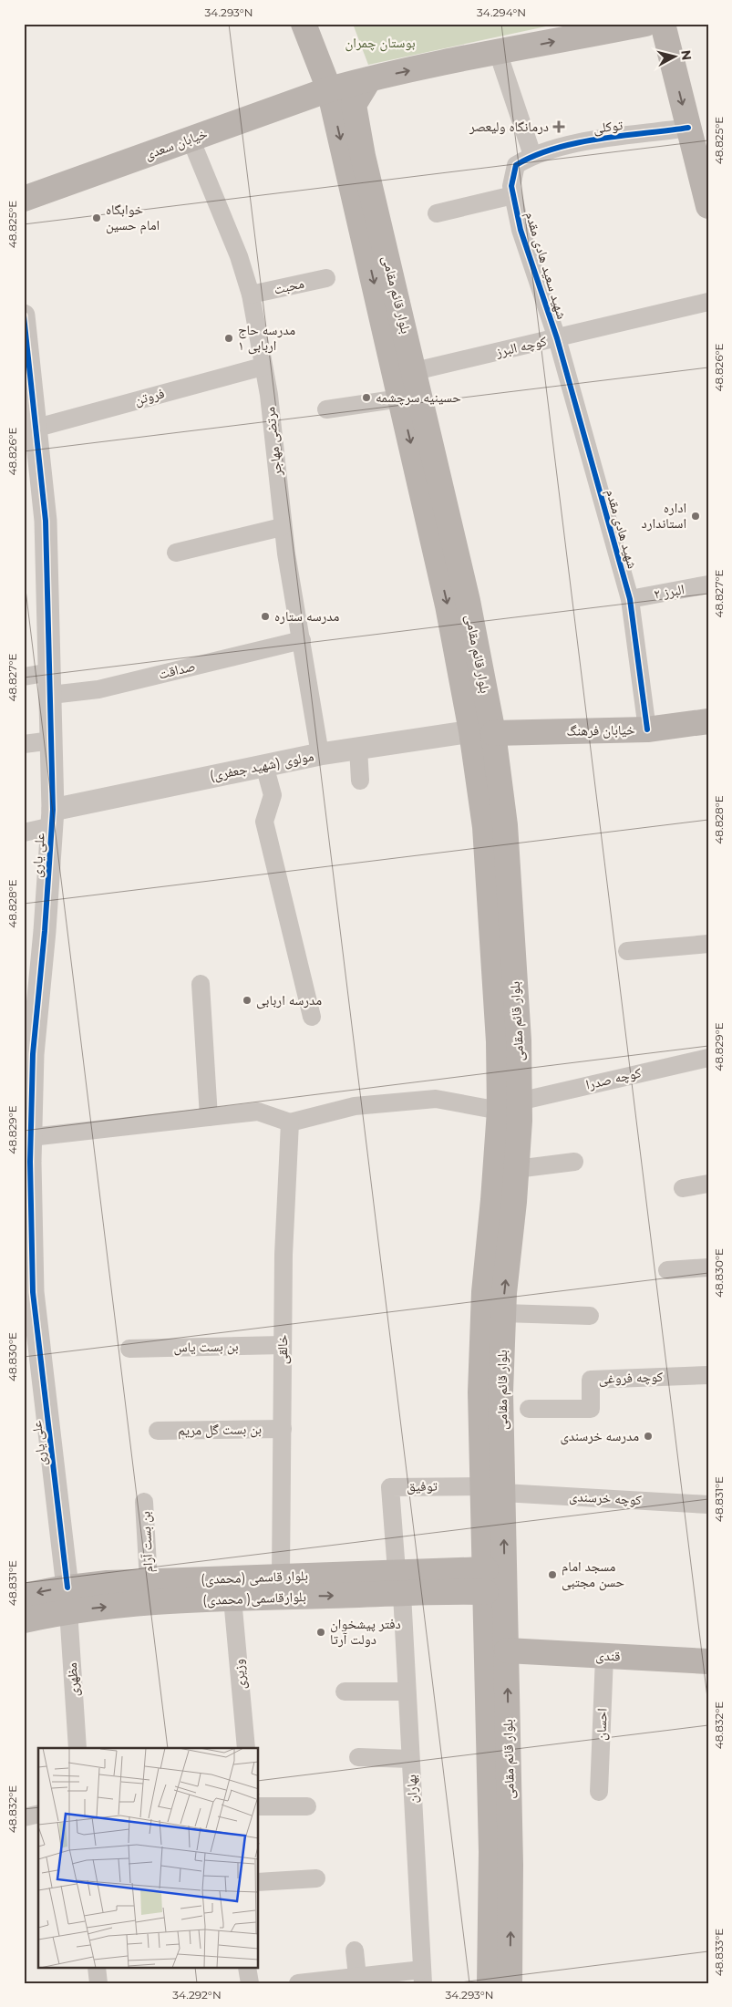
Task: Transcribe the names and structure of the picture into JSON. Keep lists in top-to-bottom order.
{
  "streets": {
    "main road": [
      "خیابان سعدی",
      "بلوار قائم مقامی",
      "خیابان فرهنگ",
      "بلوار قاسمی (محمدی)",
      "بلوارقاسمی( محمدی)",
      "قندی"
    ],
    "street": [
      "توکلی",
      "شهید سعید هادی مقدم",
      "محبت",
      "کوچه البرز",
      "فروتن",
      "مرتضی مهاجر",
      "شهید هادی مقدم",
      "البرز ۲",
      "صداقت",
      "مولوی (شهید جعفری)",
      "علی یاری",
      "کوچه صدرا",
      "بن بست یاس",
      "خالقی",
      "کوچه فروغی",
      "بن بست گل مریم",
      "توفیق",
      "کوچه خرسندی",
      "بن بست آرام",
      "وزیری",
      "مظهری",
      "احسان",
      "بهاران"
    ]
  },
  "crossings": [
    ["توکلی", "شهید سعید هادی مقدم"],
    ["خیابان سعدی", "بلوار قائم مقامی"],
    ["خیابان سعدی", "مرتضی مهاجر"],
    ["شهید سعید هادی مقدم", "کوچه البرز"],
    ["شهید سعید هادی مقدم", "شهید هادی مقدم"],
    ["محبت", "مرتضی مهاجر"],
    ["بلوار قائم مقامی", "کوچه البرز"],
    ["بلوار قائم مقامی", "خیابان فرهنگ"],
    ["بلوار قائم مقامی", "مولوی (شهید جعفری)"],
    ["بلوار قائم مقامی", "کوچه صدرا"],
    ["بلوار قائم مقامی", "توفیق"],
    ["بلوار قائم مقامی", "کوچه خرسندی"],
    ["بلوار قائم مقامی", "بلوار قاسمی (محمدی)"],
    ["بلوار قائم مقامی", "قندی"],
    ["کوچه البرز", "شهید هادی مقدم"],
    ["فروتن", "مرتضی مهاجر"],
    ["فروتن", "علی یاری"],
    ["مرتضی مهاجر", "صداقت"],
    ["مرتضی مهاجر", "مولوی (شهید جعفری)"],
    ["شهید هادی مقدم", "البرز ۲"],
    ["شهید هادی مقدم", "خیابان فرهنگ"],
    ["صداقت", "علی یاری"],
    ["خیابان فرهنگ", "مولوی (شهید جعفری)"],
    ["مولوی (شهید جعفری)", "علی یاری"],
    ["علی یاری", "بلوار قاسمی (محمدی)"],
    ["علی یاری", "بلوارقاسمی( محمدی)"],
    ["علی یاری", "مظهری"],
    ["بن بست یاس", "خالقی"],
    ["خالقی", "بن بست گل مریم"],
    ["خالقی", "بلوار قاسمی (محمدی)"],
    ["توفیق", "کوچه خرسندی"],
    ["توفیق", "بلوار قاسمی (محمدی)"],
    ["توفیق", "بلوارقاسمی( محمدی)"],
    ["توفیق", "بهاران"],
    ["بن بست آرام", "بلوار قاسمی (محمدی)"],
    ["بلوار قاسمی (محمدی)", "بلوارقاسمی( محمدی)"],
    ["بلوار قاسمی (محمدی)", "مظهری"],
    ["بلوار قاسمی (محمدی)", "بهاران"],
    ["بلوارقاسمی( محمدی)", "وزیری"],
    ["بلوارقاسمی( محمدی)", "مظهری"],
    ["بلوارقاسمی( محمدی)", "بهاران"],
    ["قندی", "احسان"]
  ],
  "one_way": ["خیابان سعدی", "بلوارقاسمی( محمدی)"],
  "parks": ["بوستان چمران"],
  "places": {
    "health": ["درمانگاه ولیعصر"],
    "other": [
      "خوابگاه امام حسین",
      "مدرسه حاج اربابی ۱",
      "حسینیه سرچشمه",
      "اداره استاندارد",
      "مدرسه ستاره",
      "مدرسه اربابی",
      "مدرسه خرسندی",
      "مسجد امام حسن مجتبی",
      "دفتر پیشخوان دولت آرتا"
    ]
  },
  "north": "right",
  "coordinates": [
    "34.293°N",
    "34.294°N",
    "48.825°E",
    "48.826°E",
    "48.827°E",
    "48.828°E",
    "48.829°E",
    "48.830°E",
    "48.831°E",
    "48.832°E",
    "48.833°E",
    "34.292°N"
  ]
}
